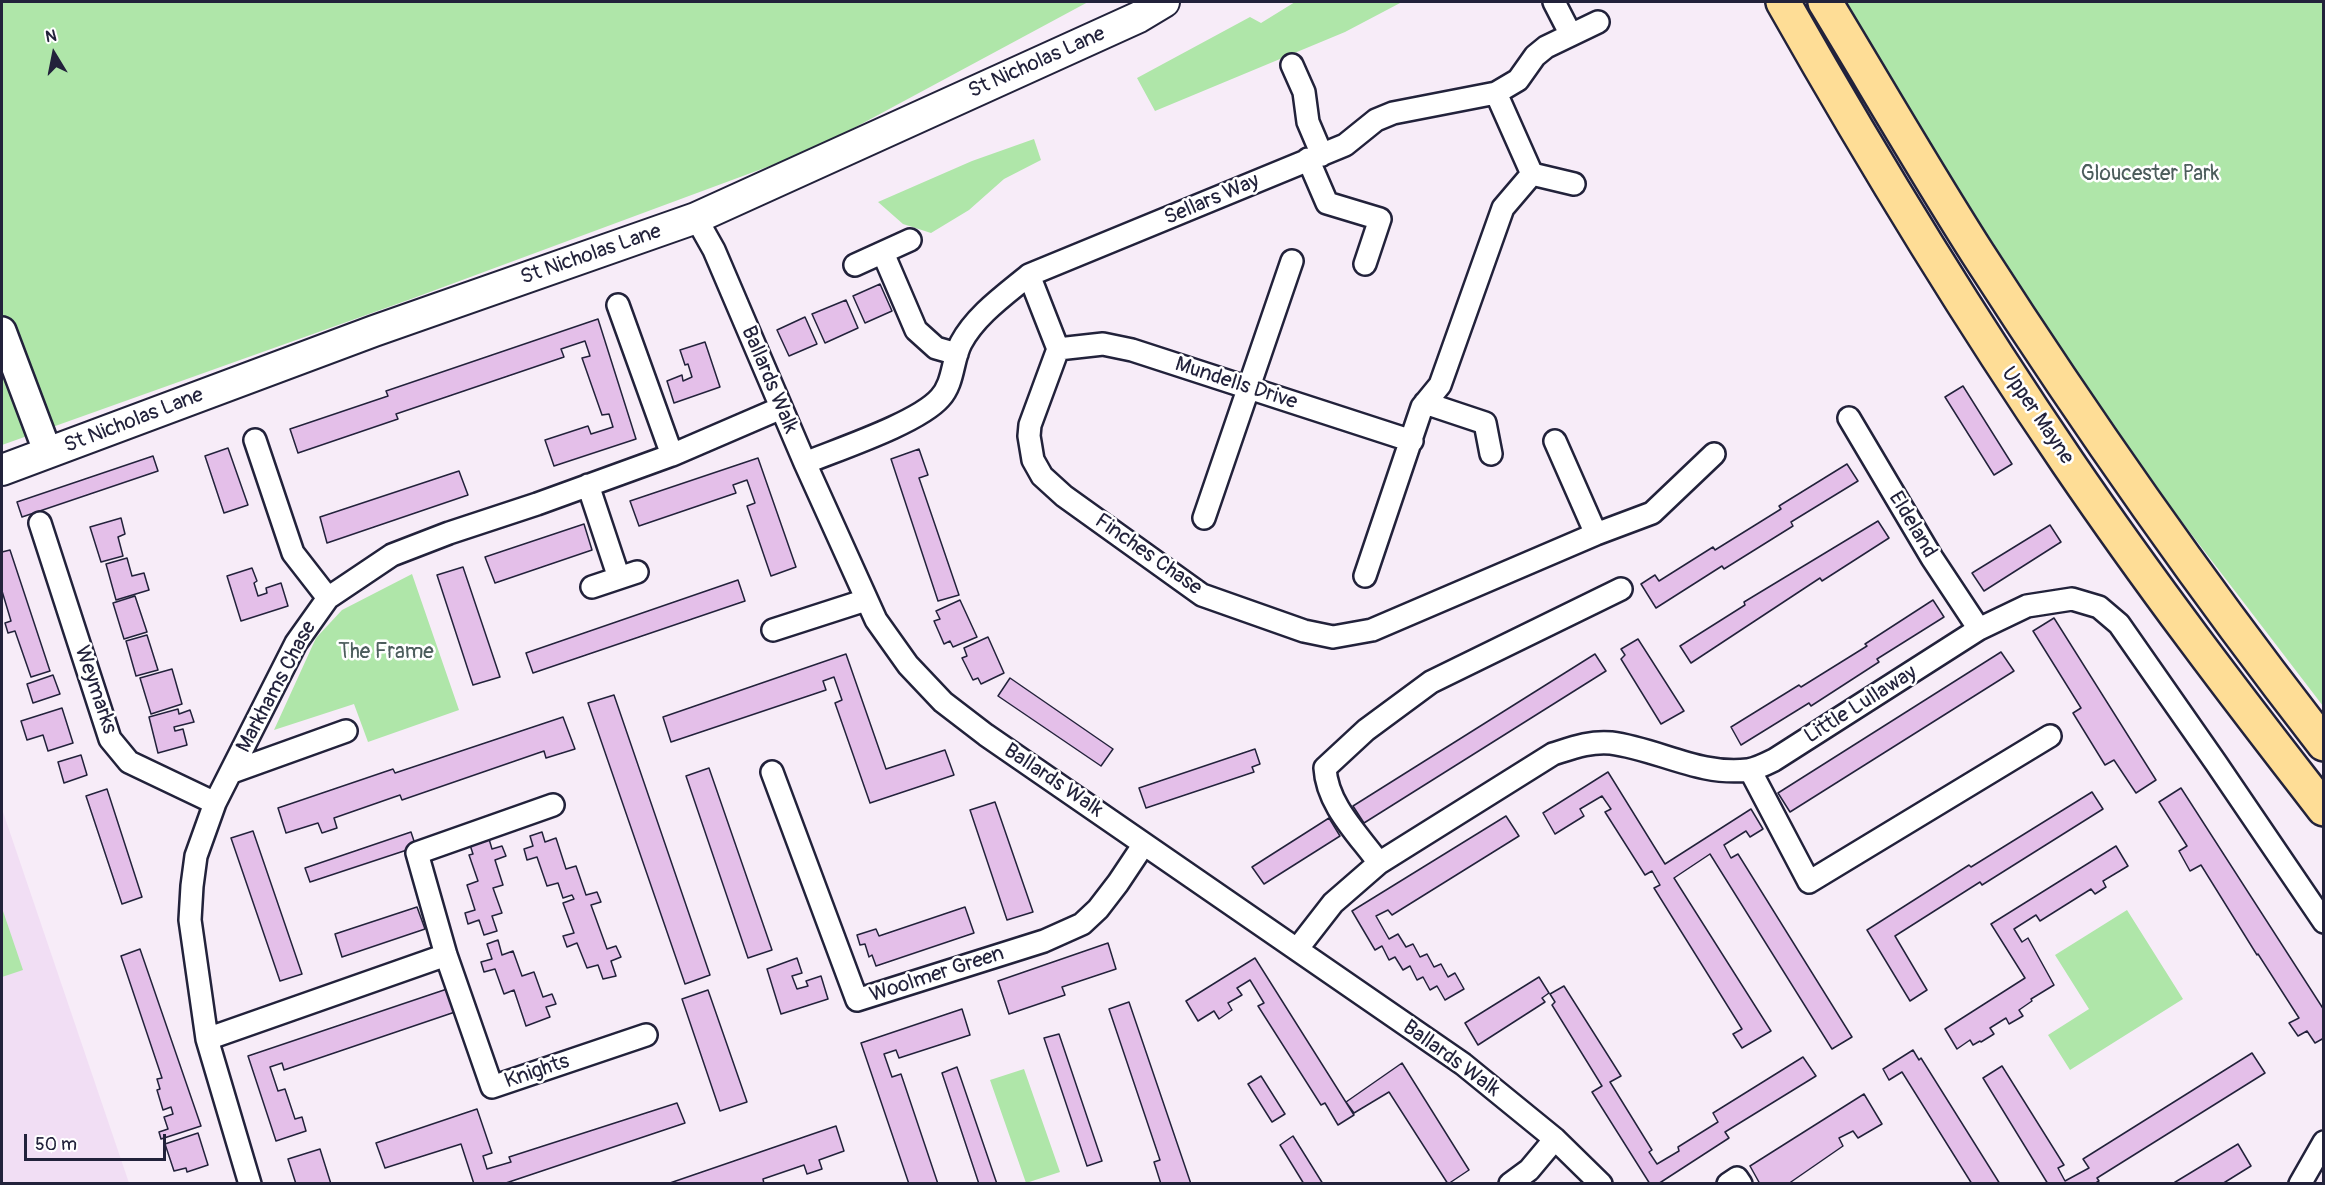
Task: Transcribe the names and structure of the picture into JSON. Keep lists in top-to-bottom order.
{
  "streets": {
    "main road": ["St Nicholas Lane", "Upper Mayne"],
    "street": [
      "Sellars Way",
      "Ballards Walk",
      "Mundells Drive",
      "Eldeland",
      "Finches Chase",
      "Markhams Chase",
      "Weymarks",
      "Little Lullaway",
      "Woolmer Green",
      "Knights"
    ]
  },
  "crossings": [
    ["St Nicholas Lane", "Ballards Walk"],
    ["Sellars Way", "Ballards Walk"],
    ["Ballards Walk", "Markhams Chase"],
    ["Ballards Walk", "Little Lullaway"],
    ["Ballards Walk", "Woolmer Green"],
    ["Mundells Drive", "Finches Chase"],
    ["Eldeland", "Little Lullaway"],
    ["Markhams Chase", "Weymarks"]
  ],
  "parks": ["Gloucester Park", "The Frame"],
  "scale_bar": "50 m",
  "north": "top"
}
